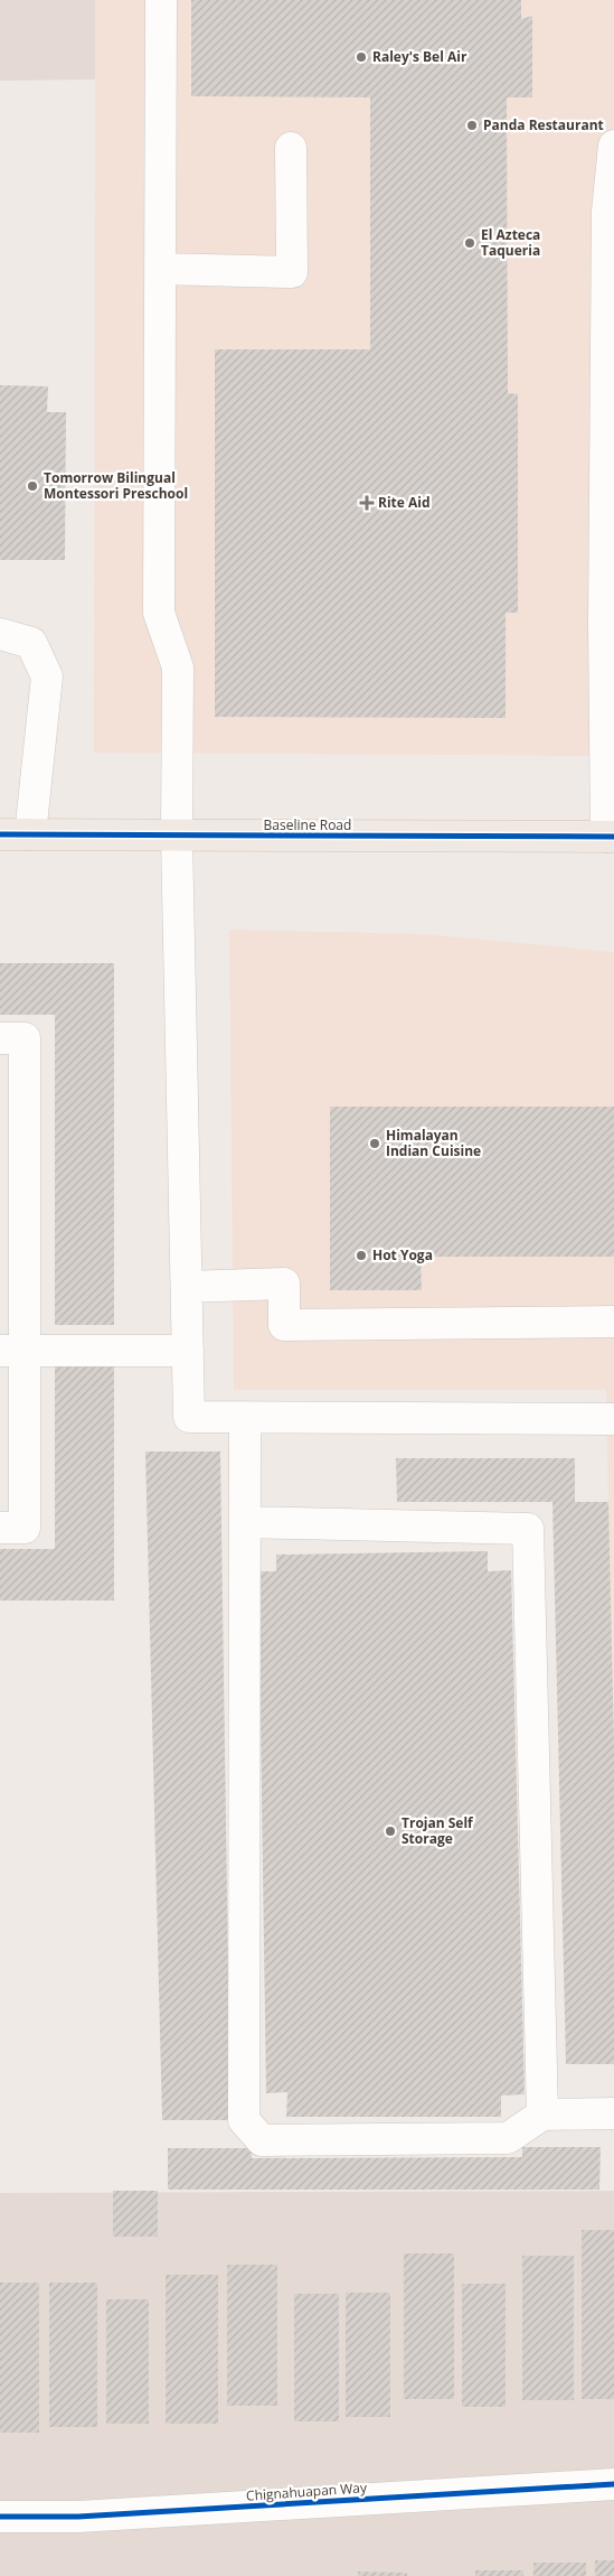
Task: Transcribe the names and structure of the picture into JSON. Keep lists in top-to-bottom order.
{
  "streets": {
    "main road": ["Baseline Road"],
    "street": ["Chignahuapan Way"]
  },
  "places": {
    "other": [
      "Raley's Bel Air",
      "Panda Restaurant",
      "El Azteca Taqueria",
      "Tomorrow Bilingual Montessori Preschool",
      "Himalayan Indian Cuisine",
      "Hot Yoga",
      "Trojan Self Storage"
    ],
    "health": ["Rite Aid"]
  }
}
